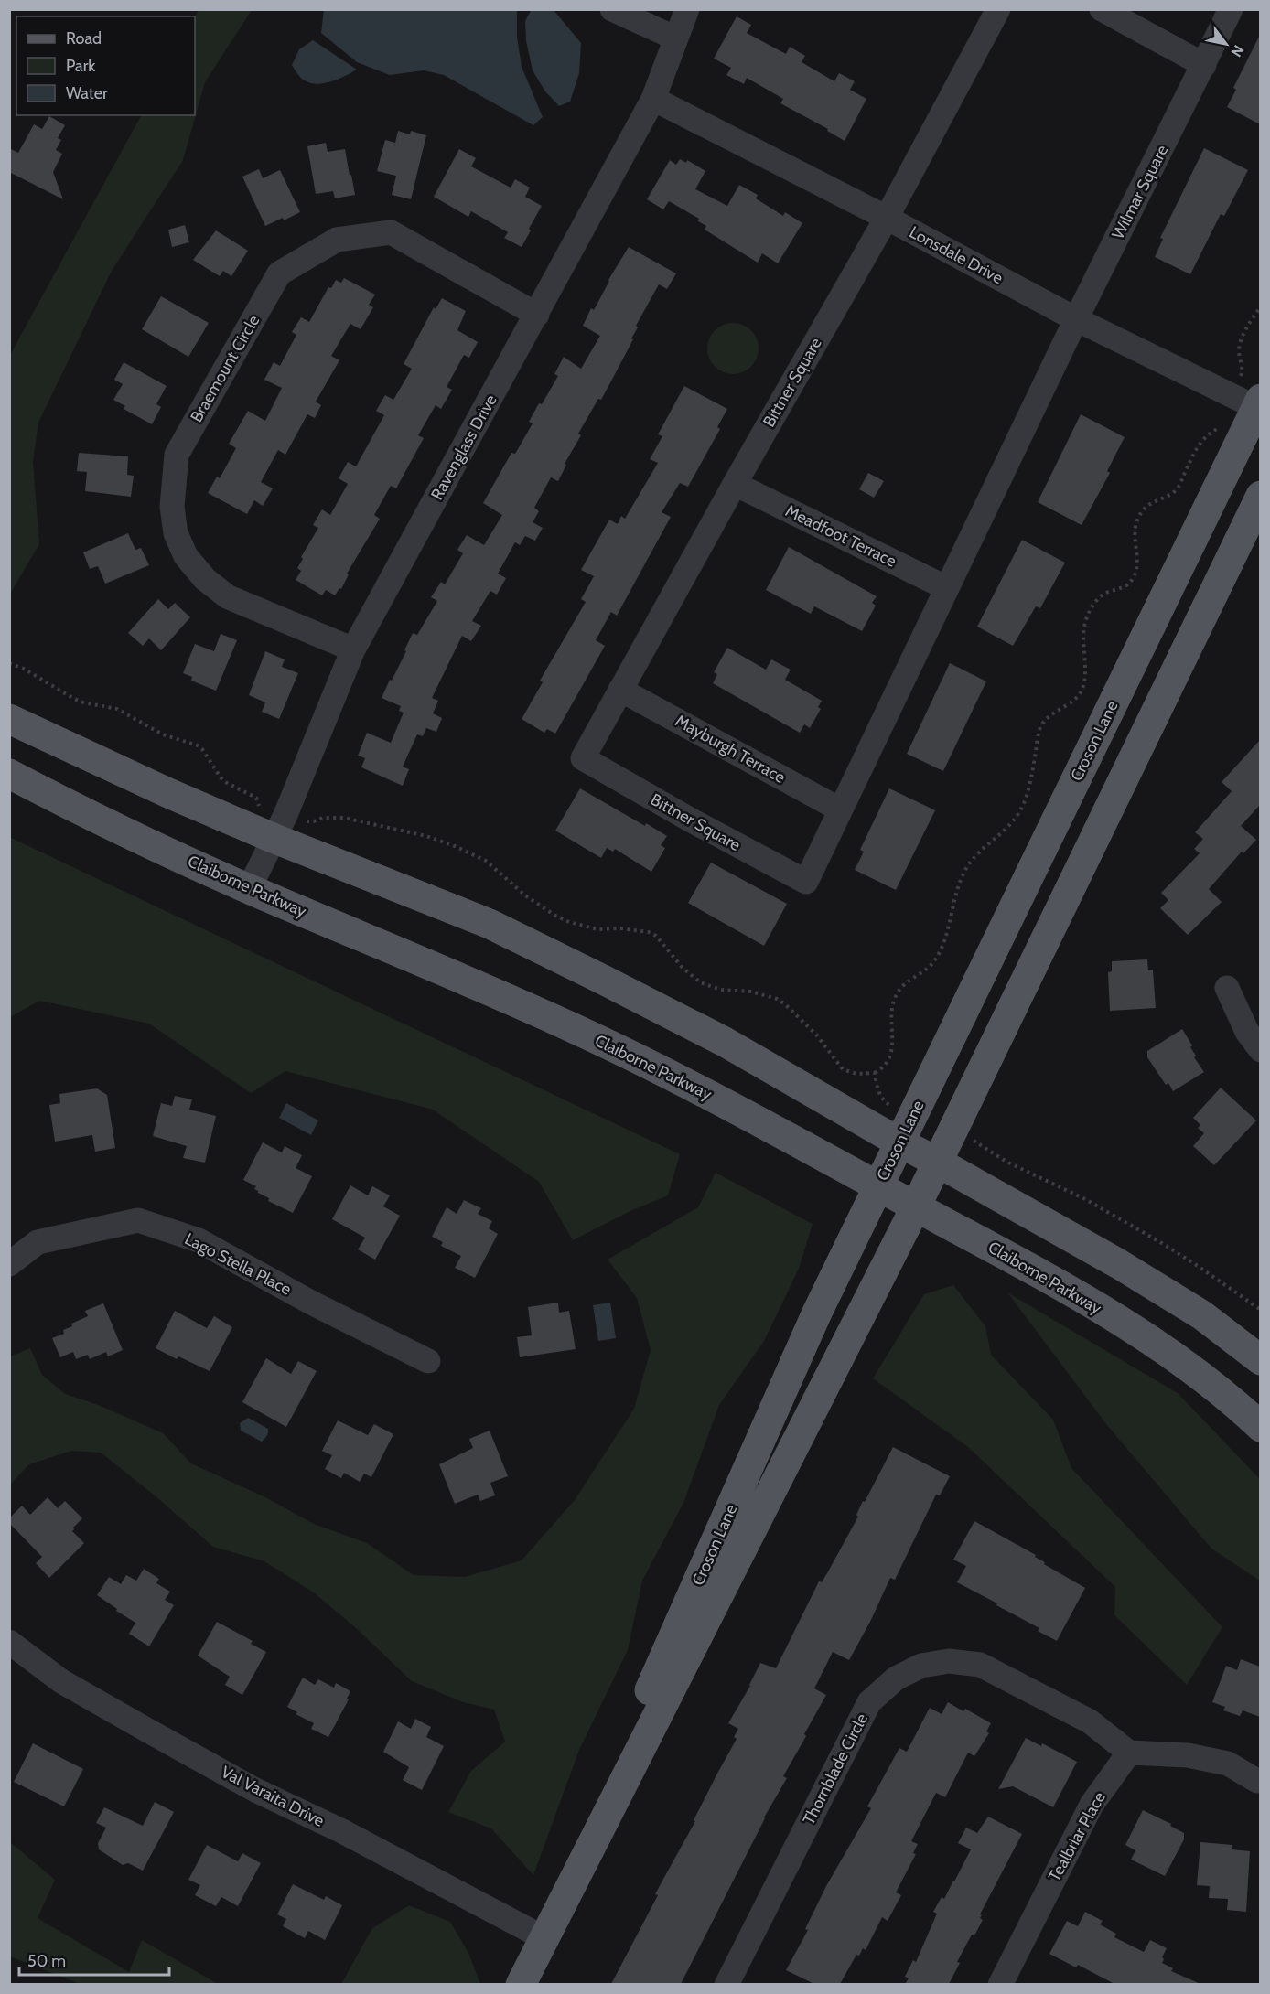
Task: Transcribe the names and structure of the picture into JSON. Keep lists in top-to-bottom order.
{
  "streets": {
    "main road": ["Croson Lane", "Claiborne Parkway"],
    "street": [
      "Wilmar Square",
      "Lonsdale Drive",
      "Braemount Circle",
      "Bittner Square",
      "Ravenglass Drive",
      "Meadfoot Terrace",
      "Mayburgh Terrace",
      "Lago Stella Place",
      "Thornblade Circle",
      "Val Varaita Drive",
      "Tealbriar Place"
    ]
  },
  "crossings": [
    ["Wilmar Square", "Lonsdale Drive"],
    ["Wilmar Square", "Bittner Square"],
    ["Lonsdale Drive", "Bittner Square"],
    ["Lonsdale Drive", "Ravenglass Drive"],
    ["Lonsdale Drive", "Croson Lane"],
    ["Braemount Circle", "Ravenglass Drive"],
    ["Bittner Square", "Meadfoot Terrace"],
    ["Bittner Square", "Mayburgh Terrace"],
    ["Ravenglass Drive", "Claiborne Parkway"],
    ["Croson Lane", "Claiborne Parkway"],
    ["Croson Lane", "Val Varaita Drive"],
    ["Thornblade Circle", "Tealbriar Place"]
  ],
  "legend": ["Road", "Park", "Water"],
  "scale_bar": "50 m",
  "north": "bottom right"
}
